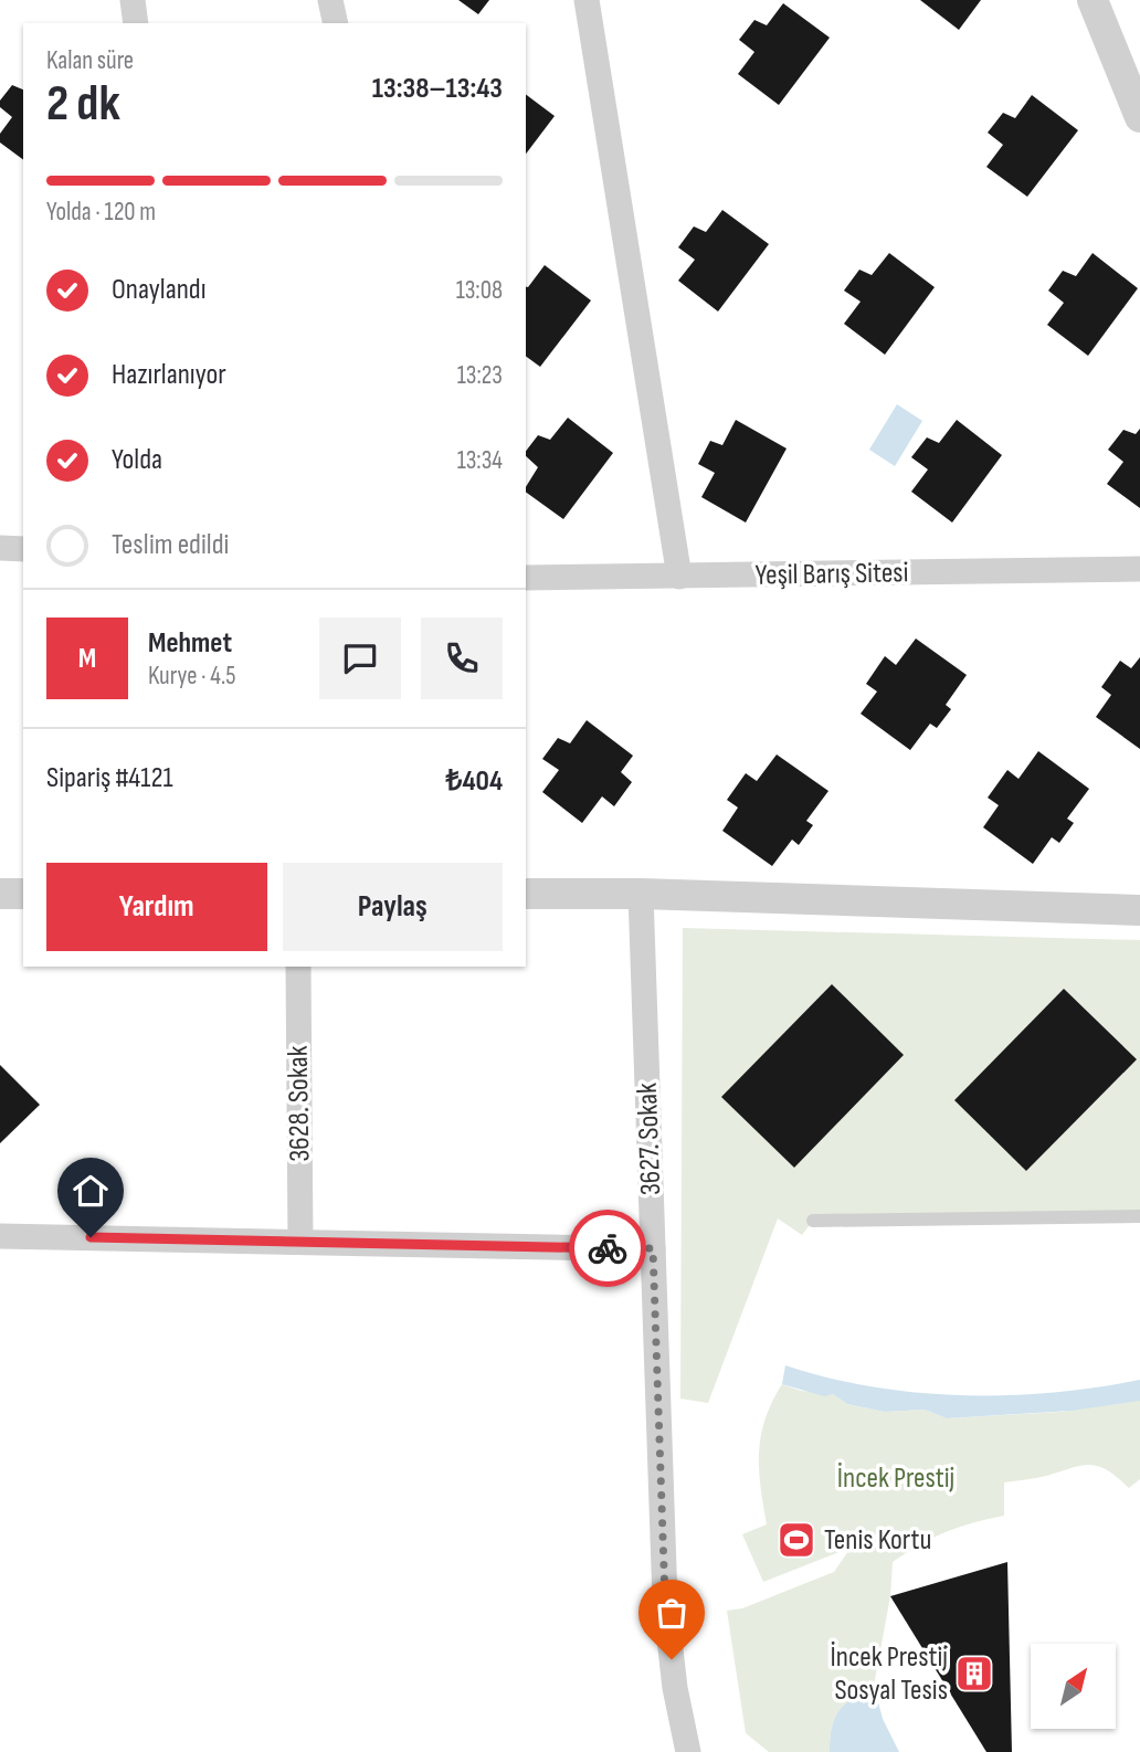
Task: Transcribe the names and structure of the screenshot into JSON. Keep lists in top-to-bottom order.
{
  "streets": {
    "street": ["Yeşil Barış Sitesi", "3628. Sokak", "3627. Sokak"]
  },
  "parks": ["İncek Prestij"],
  "places": {
    "sports": ["Tenis Kortu"],
    "building": ["İncek Prestij Sosyal Tesis"]
  },
  "north": "top right",
  "page": {
    "heading": ["2 dk", "Kalan süre", "13:38–13:43"],
    "panel": [
      "Mehmet",
      "Kurye · 4.5",
      "Sipariş #4121",
      "₺404"
    ],
    "bar": "Yolda · 120 m",
    "list": [
      ["Onaylandı", "13:08"],
      ["Hazırlanıyor", "13:23"],
      ["Yolda", "13:34"],
      "Teslim edildi"
    ],
    "round": "M",
    "buttons": ["Yardım", "Paylaş"]
  }
}
